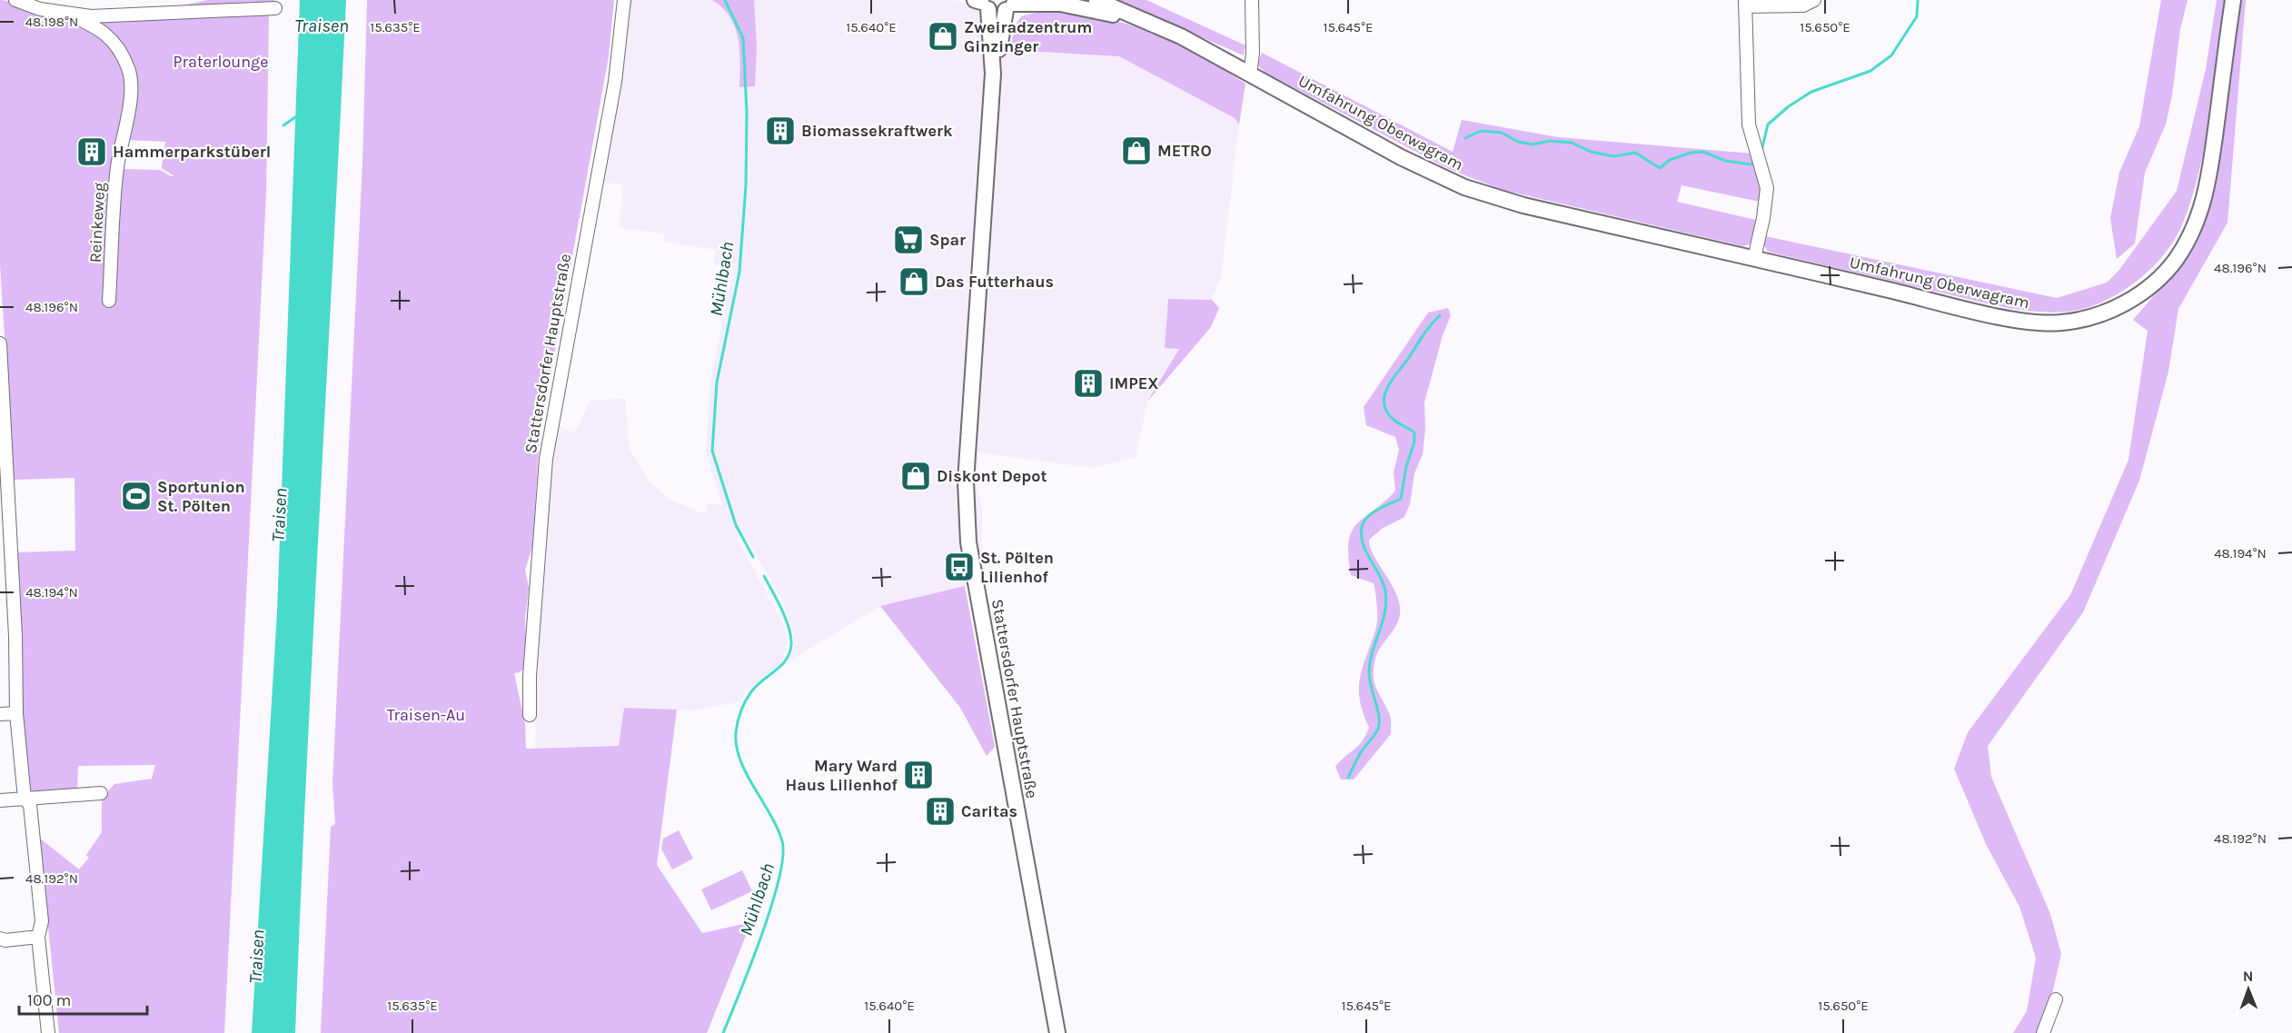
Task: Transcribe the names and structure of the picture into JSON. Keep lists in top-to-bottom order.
{
  "streets": {
    "main road": ["Umfahrung Oberwagram", "Stattersdorfer Hauptstraße"],
    "street": ["Reinkeweg"]
  },
  "water": ["Traisen", "Mühlbach"],
  "parks": ["Praterlounge", "Traisen-Au"],
  "places": {
    "shop": [
      "Zweiradzentrum Ginzinger",
      "METRO",
      "Das Futterhaus",
      "Diskont Depot"
    ],
    "building": [
      "Biomassekraftwerk",
      "Hammerparkstüberl",
      "IMPEX",
      "Mary Ward Haus Lilienhof",
      "Caritas"
    ],
    "supermarket": ["Spar"],
    "sports": ["Sportunion St. Pölten"],
    "bus stop": ["St. Pölten Lilienhof"]
  },
  "scale_bar": "100 m",
  "north": "top",
  "coordinates": [
    "48.198°N",
    "15.635°E",
    "15.640°E",
    "15.645°E",
    "15.650°E",
    "48.196°N",
    "48.194°N",
    "48.192°N"
  ]
}
